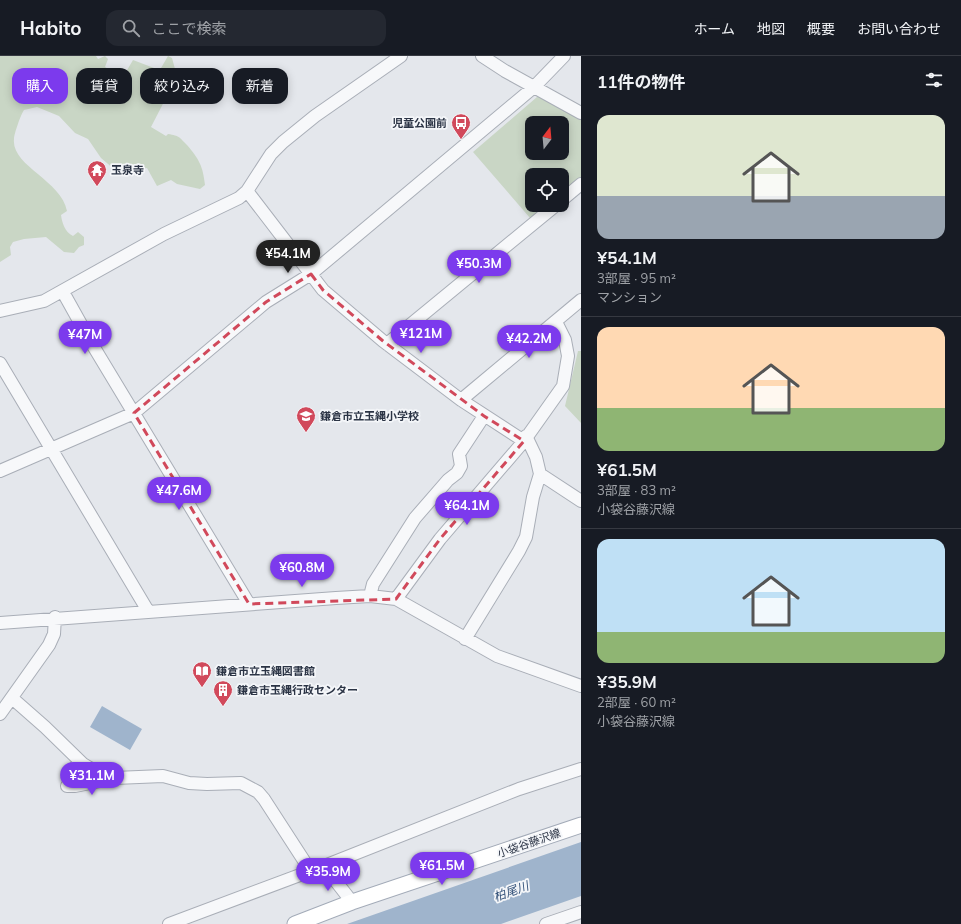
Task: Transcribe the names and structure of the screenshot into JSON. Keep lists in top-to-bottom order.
{
  "streets": {
    "main road": ["小袋谷藤沢線"]
  },
  "water": ["柏尾川"],
  "places": {
    "bus stop": ["児童公園前"],
    "temple": ["玉泉寺"],
    "school or university": ["鎌倉市立玉縄小学校"],
    "library": ["鎌倉市立玉縄図書館"],
    "building": ["鎌倉市玉縄行政センター"]
  },
  "north": "top",
  "page": {
    "header": "Habito",
    "search": "ここで検索",
    "nav": [
      "ホーム",
      "地図",
      "概要",
      "お問い合わせ"
    ],
    "heading": "11件の物件",
    "chip": [
      "購入",
      "賃貸",
      "絞り込み",
      "新着"
    ],
    "list": [
      {
        "name": "¥54.1M",
        "note": "3部屋 · 95 m² · マンション"
      },
      {
        "name": "¥61.5M",
        "note": "3部屋 · 83 m² · 小袋谷藤沢線"
      },
      {
        "name": "¥35.9M",
        "note": "2部屋 · 60 m² · 小袋谷藤沢線"
      }
    ],
    "price": [
      "¥54.1M",
      "¥50.3M",
      "¥121M",
      "¥47M",
      "¥42.2M",
      "¥47.6M",
      "¥64.1M",
      "¥60.8M",
      "¥31.1M",
      "¥61.5M",
      "¥35.9M"
    ]
  }
}
